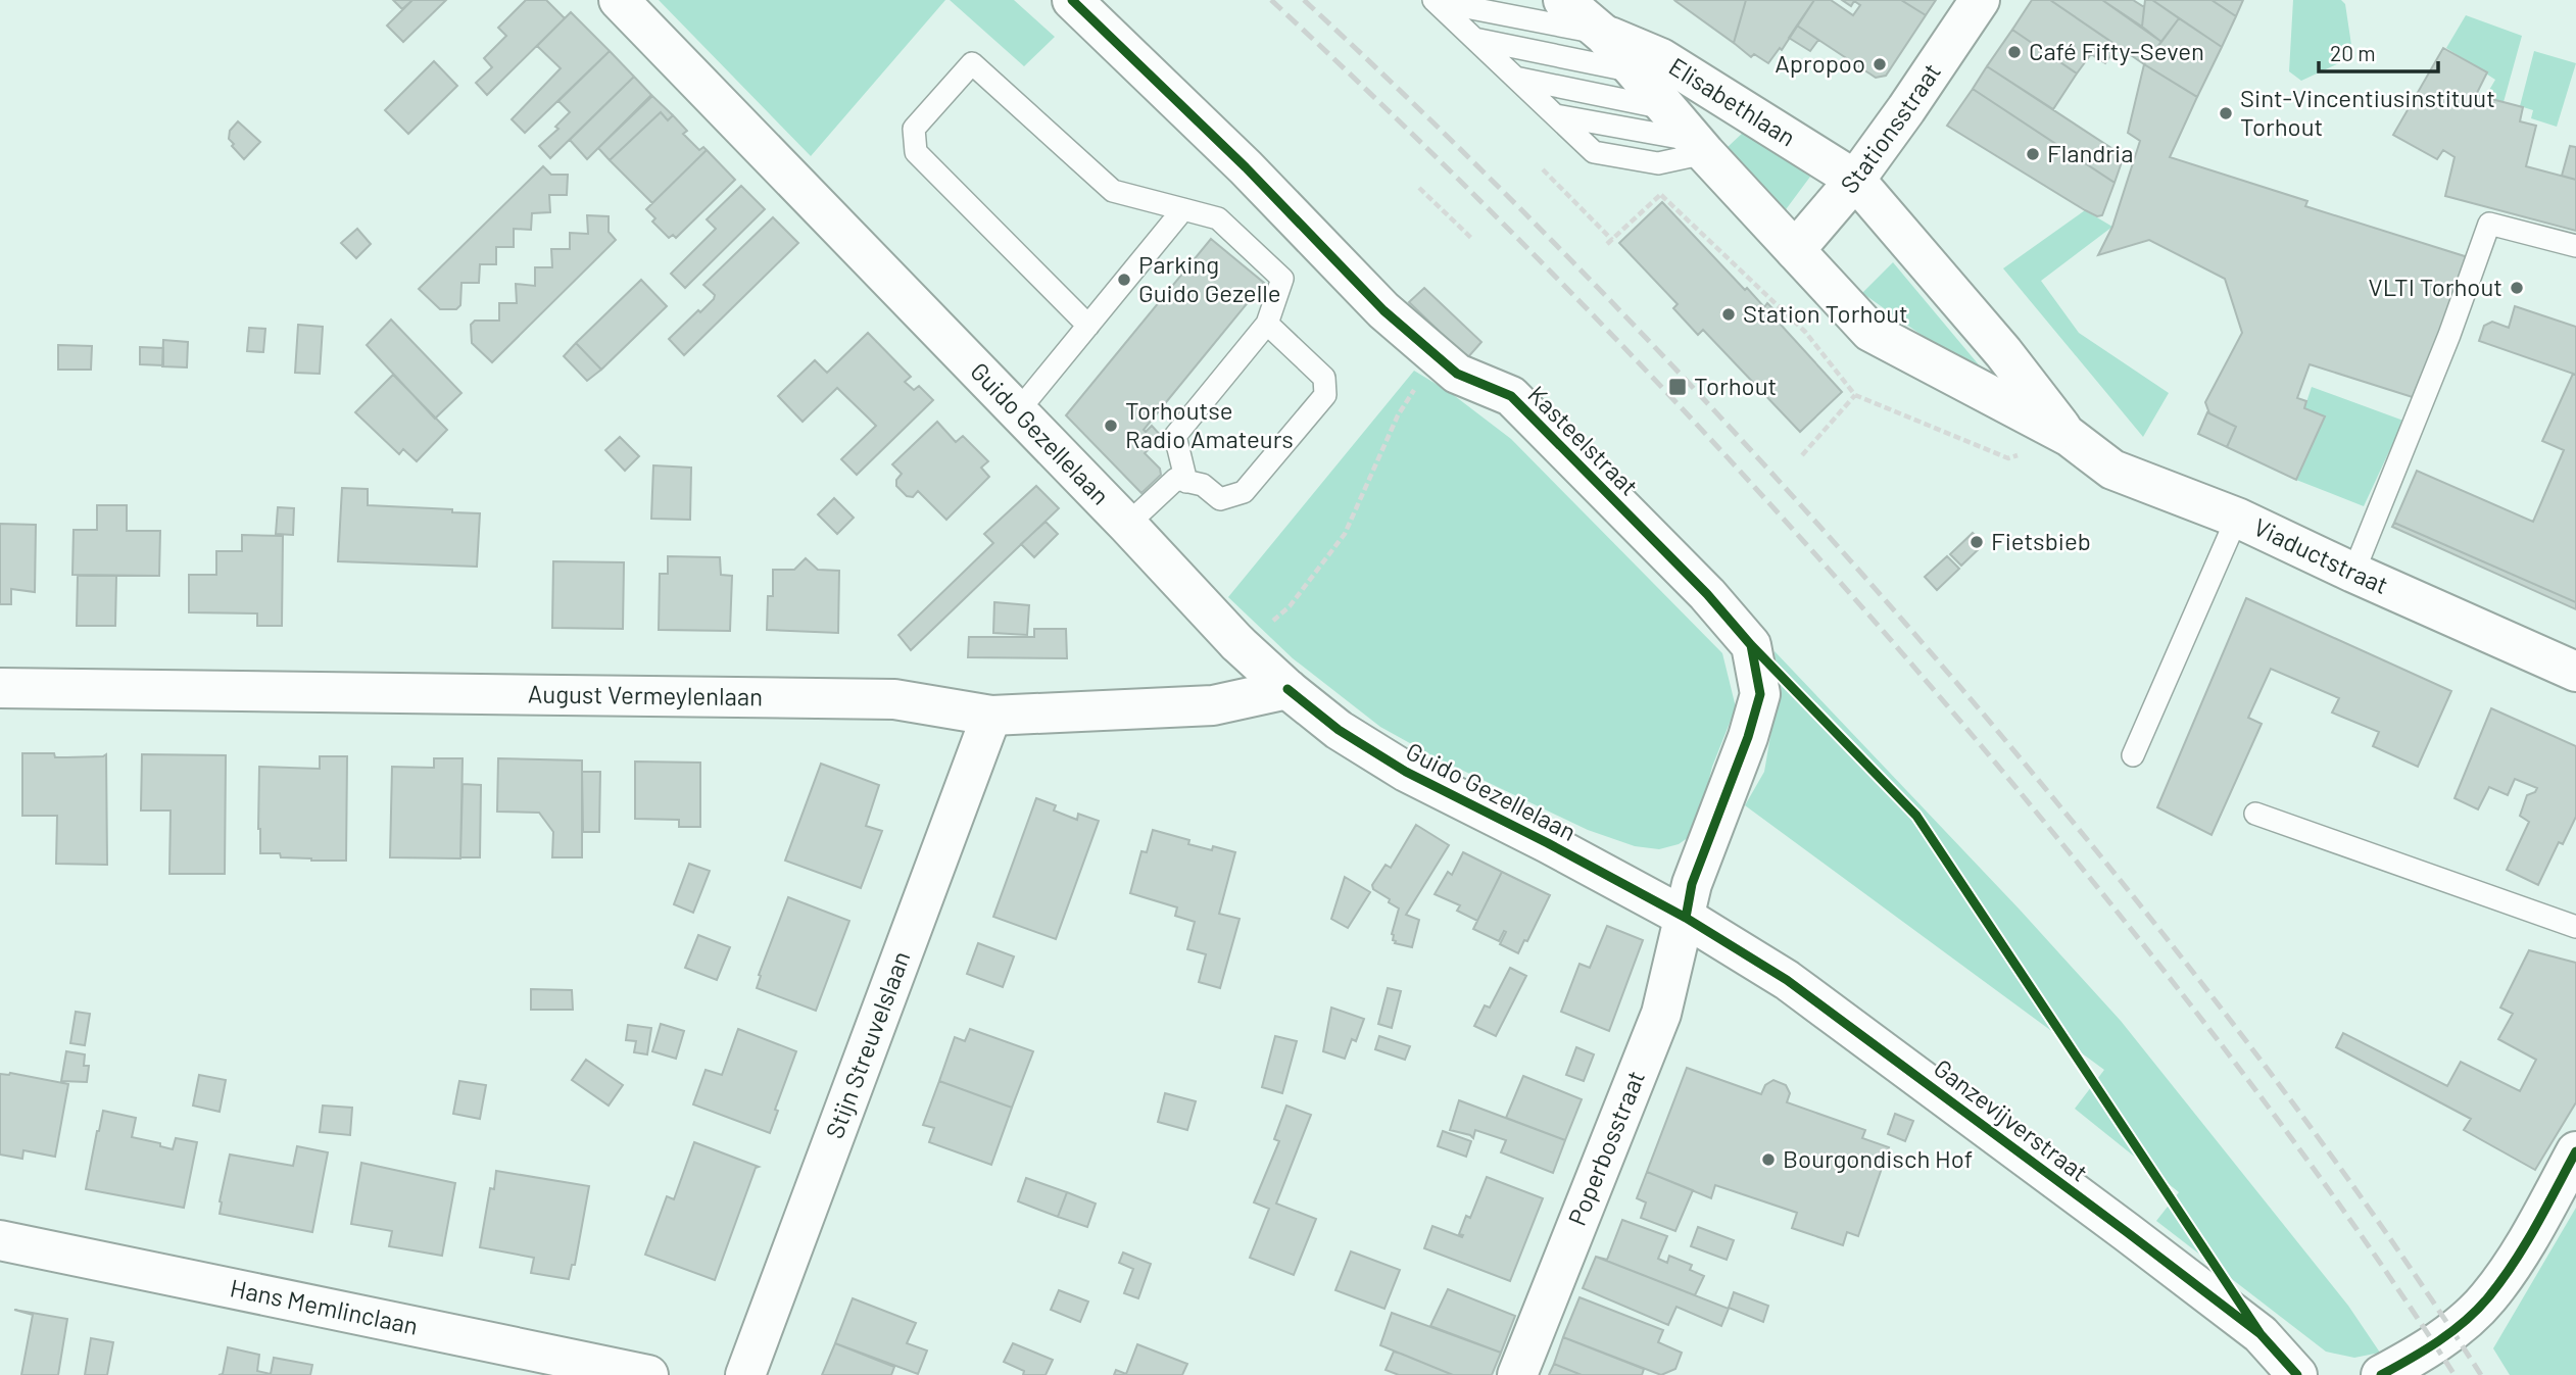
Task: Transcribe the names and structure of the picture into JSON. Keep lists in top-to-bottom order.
{
  "streets": {
    "street": [
      "Elisabethlaan",
      "Stationsstraat",
      "Guido Gezellelaan",
      "Kasteelstraat",
      "Viaductstraat",
      "August Vermeylenlaan",
      "Stijn Streuvelslaan",
      "Ganzevijverstraat",
      "Poperbosstraat",
      "Hans Memlinclaan"
    ]
  },
  "crossings": [
    ["Elisabethlaan", "Stationsstraat"],
    ["Elisabethlaan", "Viaductstraat"],
    ["Stationsstraat", "Viaductstraat"],
    ["Guido Gezellelaan", "Kasteelstraat"],
    ["Guido Gezellelaan", "August Vermeylenlaan"],
    ["Guido Gezellelaan", "Ganzevijverstraat"],
    ["Guido Gezellelaan", "Poperbosstraat"],
    ["Kasteelstraat", "Ganzevijverstraat"],
    ["Kasteelstraat", "Poperbosstraat"],
    ["August Vermeylenlaan", "Stijn Streuvelslaan"],
    ["Ganzevijverstraat", "Poperbosstraat"]
  ],
  "places": {
    "other": [
      "Café Fifty-Seven",
      "Apropoo",
      "Sint-Vincentiusinstituut Torhout",
      "Flandria",
      "Parking Guido Gezelle",
      "VLTI Torhout",
      "Station Torhout",
      "Torhoutse Radio Amateurs",
      "Fietsbieb",
      "Bourgondisch Hof"
    ],
    "transit": ["Torhout"]
  },
  "scale_bar": "20 m"
}
